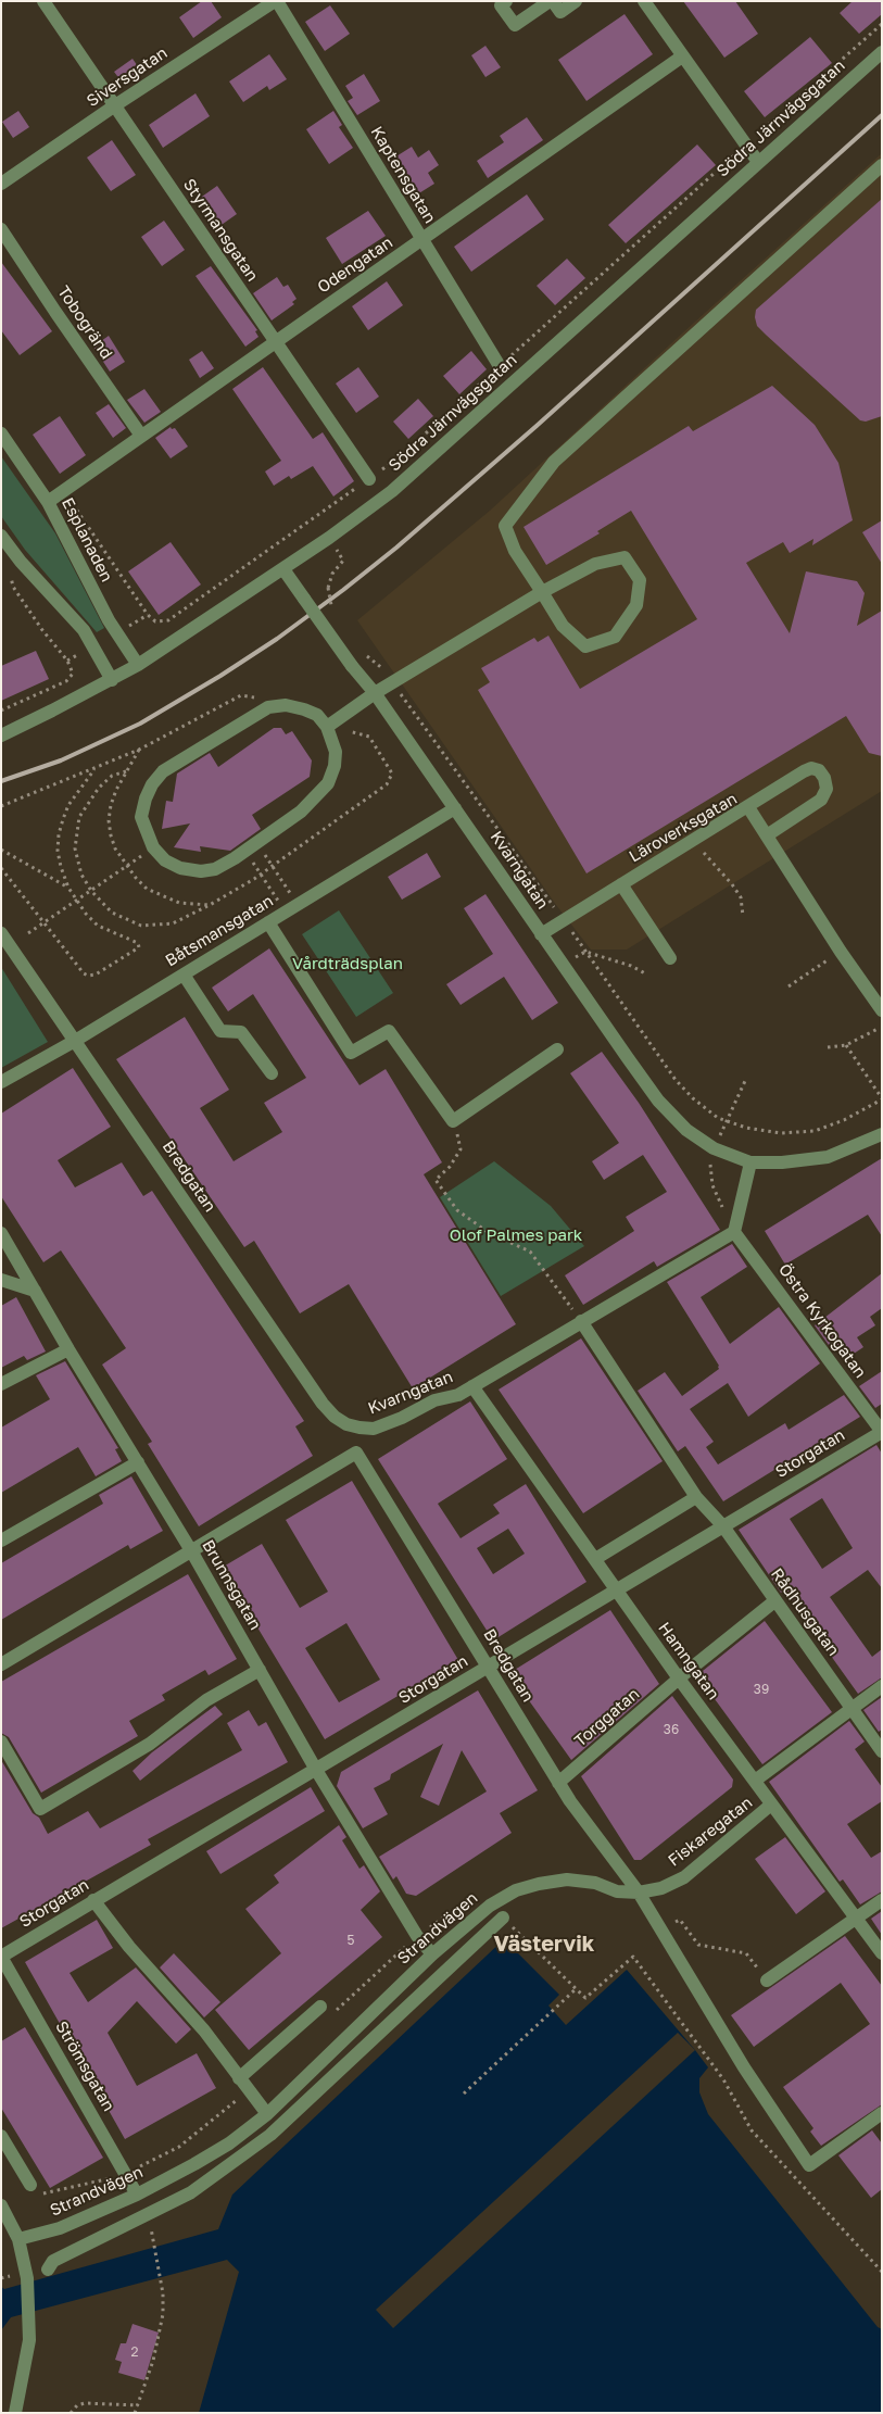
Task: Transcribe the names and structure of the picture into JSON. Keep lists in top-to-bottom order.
{
  "streets": {
    "street": [
      "Siversgatan",
      "Södra Järnvägsgatan",
      "Kaptensgatan",
      "Styrmansgatan",
      "Odengatan",
      "Tobogränd",
      "Esplanaden",
      "Läroverksgatan",
      "Kvarngatan",
      "Båtsmansgatan",
      "Bredgatan",
      "Östra Kyrkogatan",
      "Storgatan",
      "Brunnsgatan",
      "Rådhusgatan",
      "Hamngatan",
      "Torggatan",
      "Fiskaregatan",
      "Strandvägen",
      "Strömsgatan"
    ]
  },
  "crossings": [
    ["Siversgatan", "Kaptensgatan"],
    ["Siversgatan", "Styrmansgatan"],
    ["Södra Järnvägsgatan", "Esplanaden"],
    ["Södra Järnvägsgatan", "Kvarngatan"],
    ["Kaptensgatan", "Odengatan"],
    ["Styrmansgatan", "Odengatan"],
    ["Odengatan", "Tobogränd"],
    ["Odengatan", "Esplanaden"],
    ["Läroverksgatan", "Kvarngatan"],
    ["Kvarngatan", "Båtsmansgatan"],
    ["Kvarngatan", "Bredgatan"],
    ["Kvarngatan", "Östra Kyrkogatan"],
    ["Kvarngatan", "Rådhusgatan"],
    ["Kvarngatan", "Hamngatan"],
    ["Båtsmansgatan", "Bredgatan"],
    ["Bredgatan", "Storgatan"],
    ["Bredgatan", "Torggatan"],
    ["Bredgatan", "Fiskaregatan"],
    ["Bredgatan", "Strandvägen"],
    ["Östra Kyrkogatan", "Storgatan"],
    ["Storgatan", "Brunnsgatan"],
    ["Storgatan", "Rådhusgatan"],
    ["Storgatan", "Hamngatan"],
    ["Storgatan", "Strömsgatan"],
    ["Brunnsgatan", "Strandvägen"],
    ["Rådhusgatan", "Torggatan"],
    ["Rådhusgatan", "Fiskaregatan"],
    ["Hamngatan", "Torggatan"],
    ["Hamngatan", "Fiskaregatan"],
    ["Fiskaregatan", "Strandvägen"],
    ["Strandvägen", "Strömsgatan"]
  ],
  "districts": ["Västervik"],
  "parks": ["Vårdträdsplan", "Olof Palmes park"],
  "house_numbers": [
    "39",
    "36",
    "5",
    "2"
  ]
}
